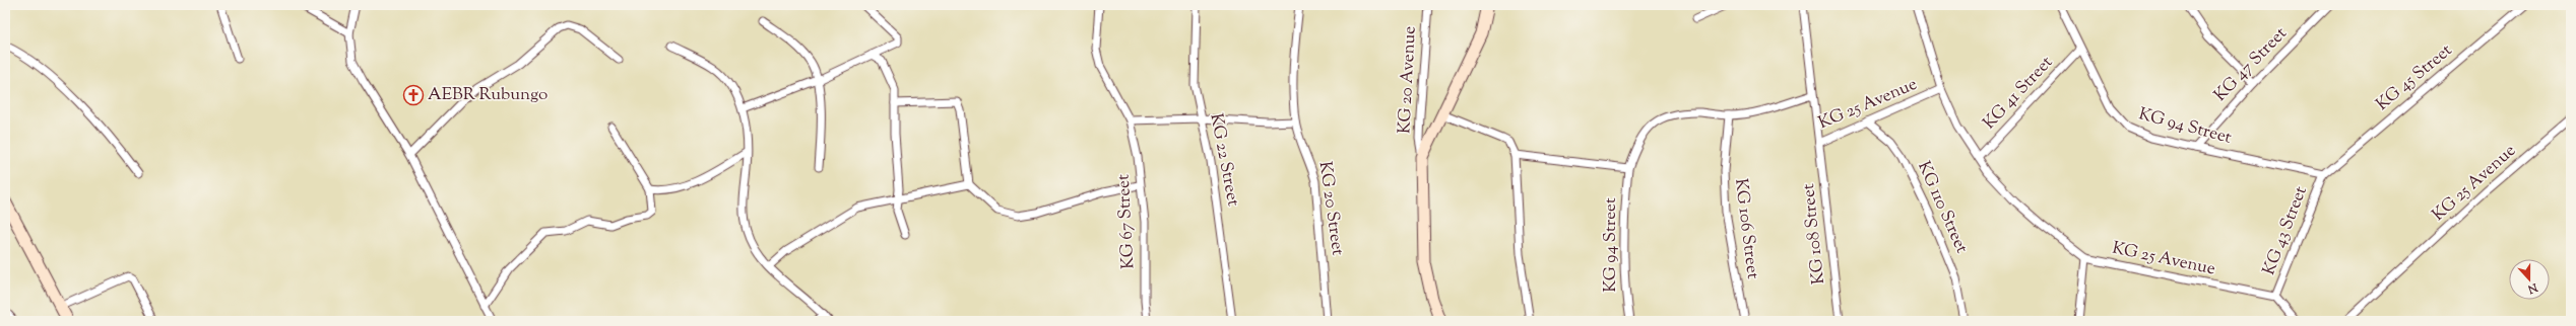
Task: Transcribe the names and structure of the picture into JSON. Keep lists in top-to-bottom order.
{
  "streets": {
    "street": [
      "KG 47 Street",
      "KG 45 Street",
      "KG 20 Avenue",
      "KG 41 Street",
      "KG 25 Avenue",
      "KG 94 Street",
      "KG 22 Street",
      "KG 110 Street",
      "KG 20 Street",
      "KG 67 Street",
      "KG 106 Street",
      "KG 43 Street",
      "KG 108 Street"
    ]
  },
  "crossings": [
    ["KG 47 Street", "KG 94 Street"],
    ["KG 45 Street", "KG 94 Street"],
    ["KG 45 Street", "KG 43 Street"],
    ["KG 41 Street", "KG 25 Avenue"],
    ["KG 41 Street", "KG 94 Street"],
    ["KG 25 Avenue", "KG 94 Street"],
    ["KG 25 Avenue", "KG 110 Street"],
    ["KG 25 Avenue", "KG 106 Street"],
    ["KG 25 Avenue", "KG 43 Street"],
    ["KG 25 Avenue", "KG 108 Street"],
    ["KG 94 Street", "KG 43 Street"]
  ],
  "places": {
    "church": ["AEBR Rubungo"]
  },
  "north": "bottom"
}
